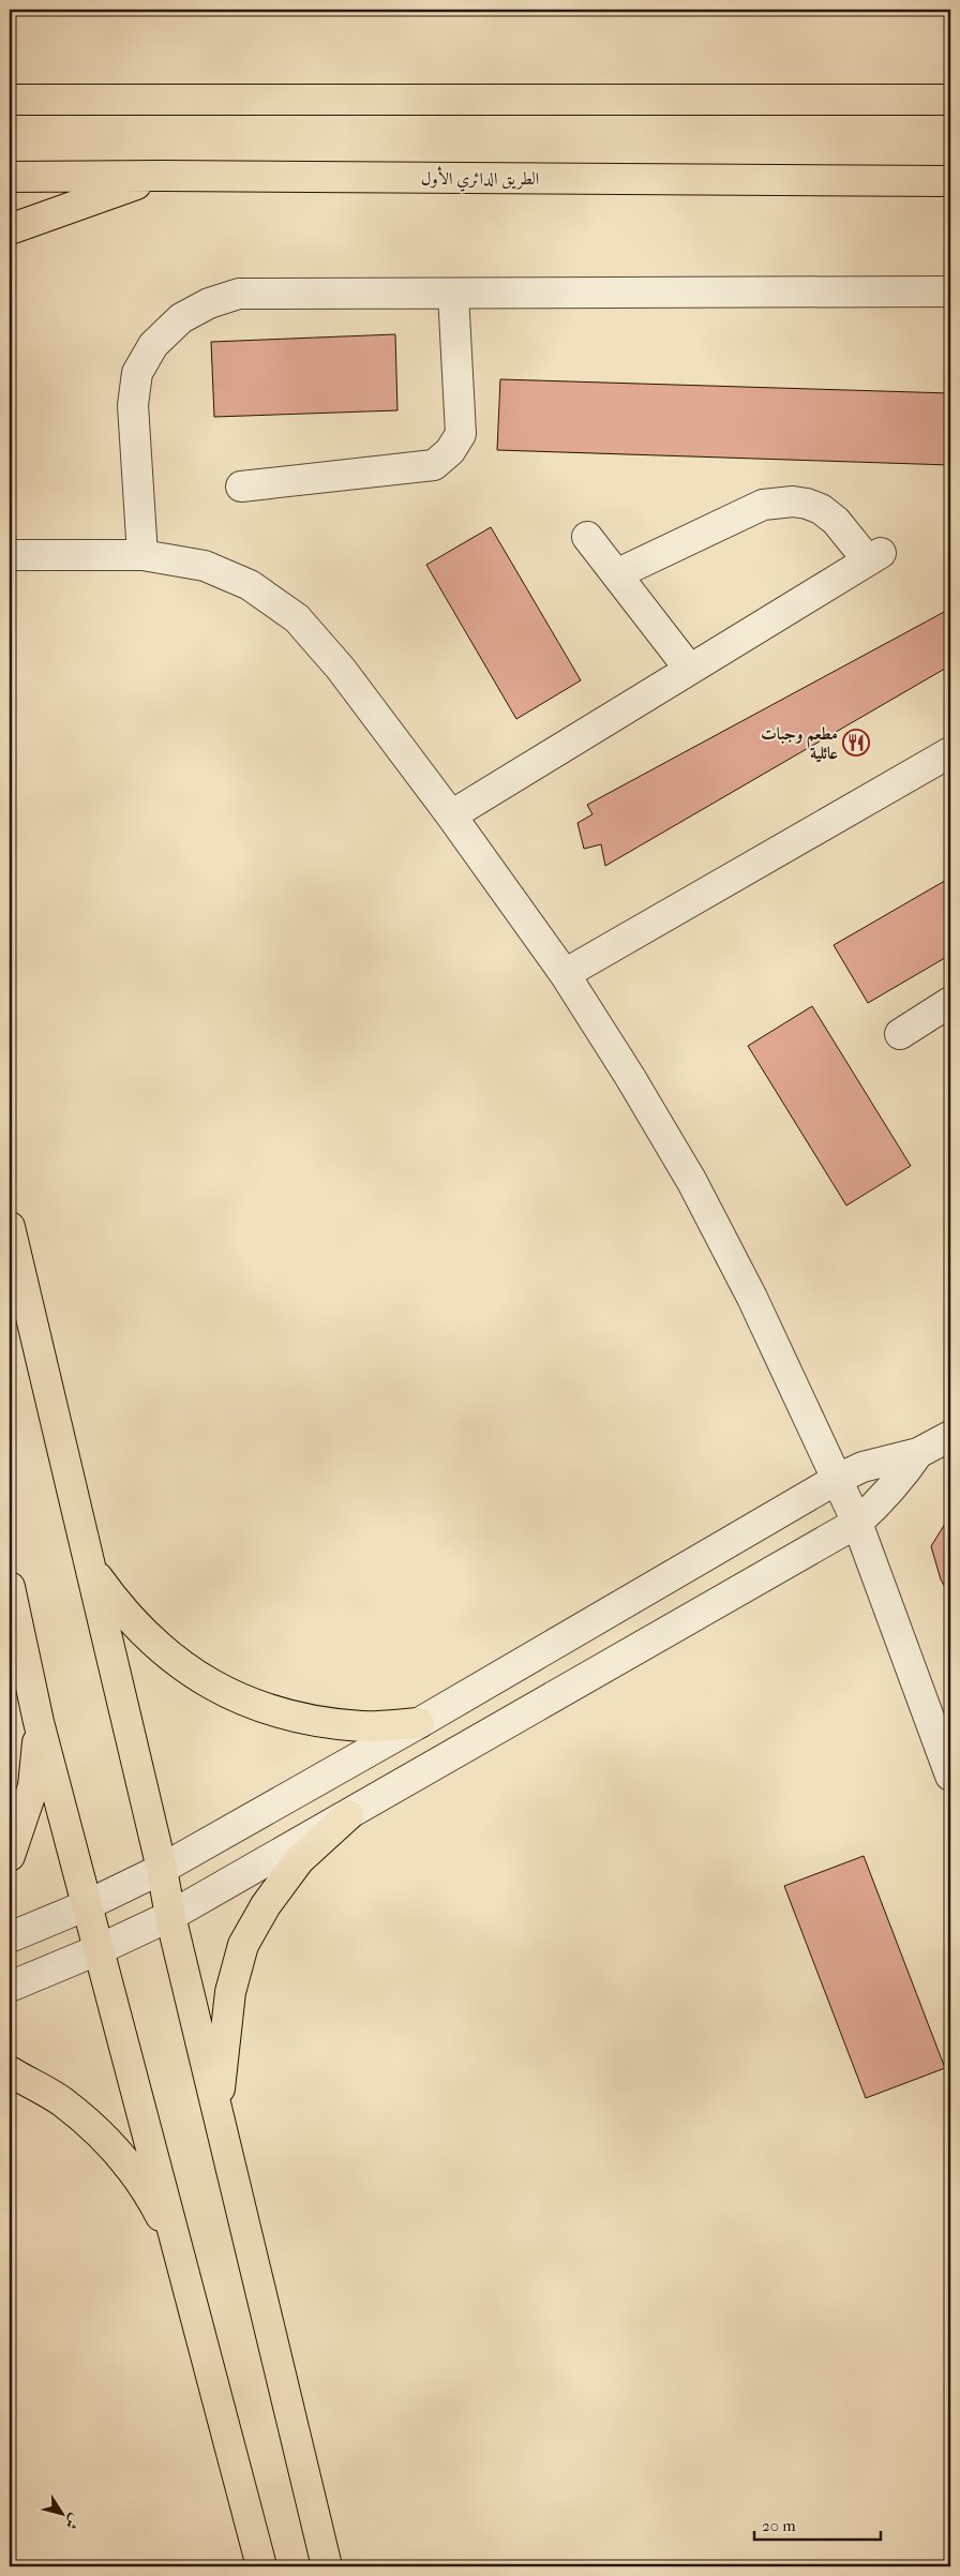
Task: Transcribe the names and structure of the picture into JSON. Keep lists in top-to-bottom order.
{
  "streets": {
    "main road": ["الطريق الدائري الأول"]
  },
  "places": {
    "restaurant": ["مطعم وجبات عائلية"]
  },
  "scale_bar": "20 m",
  "north": "bottom right"
}
